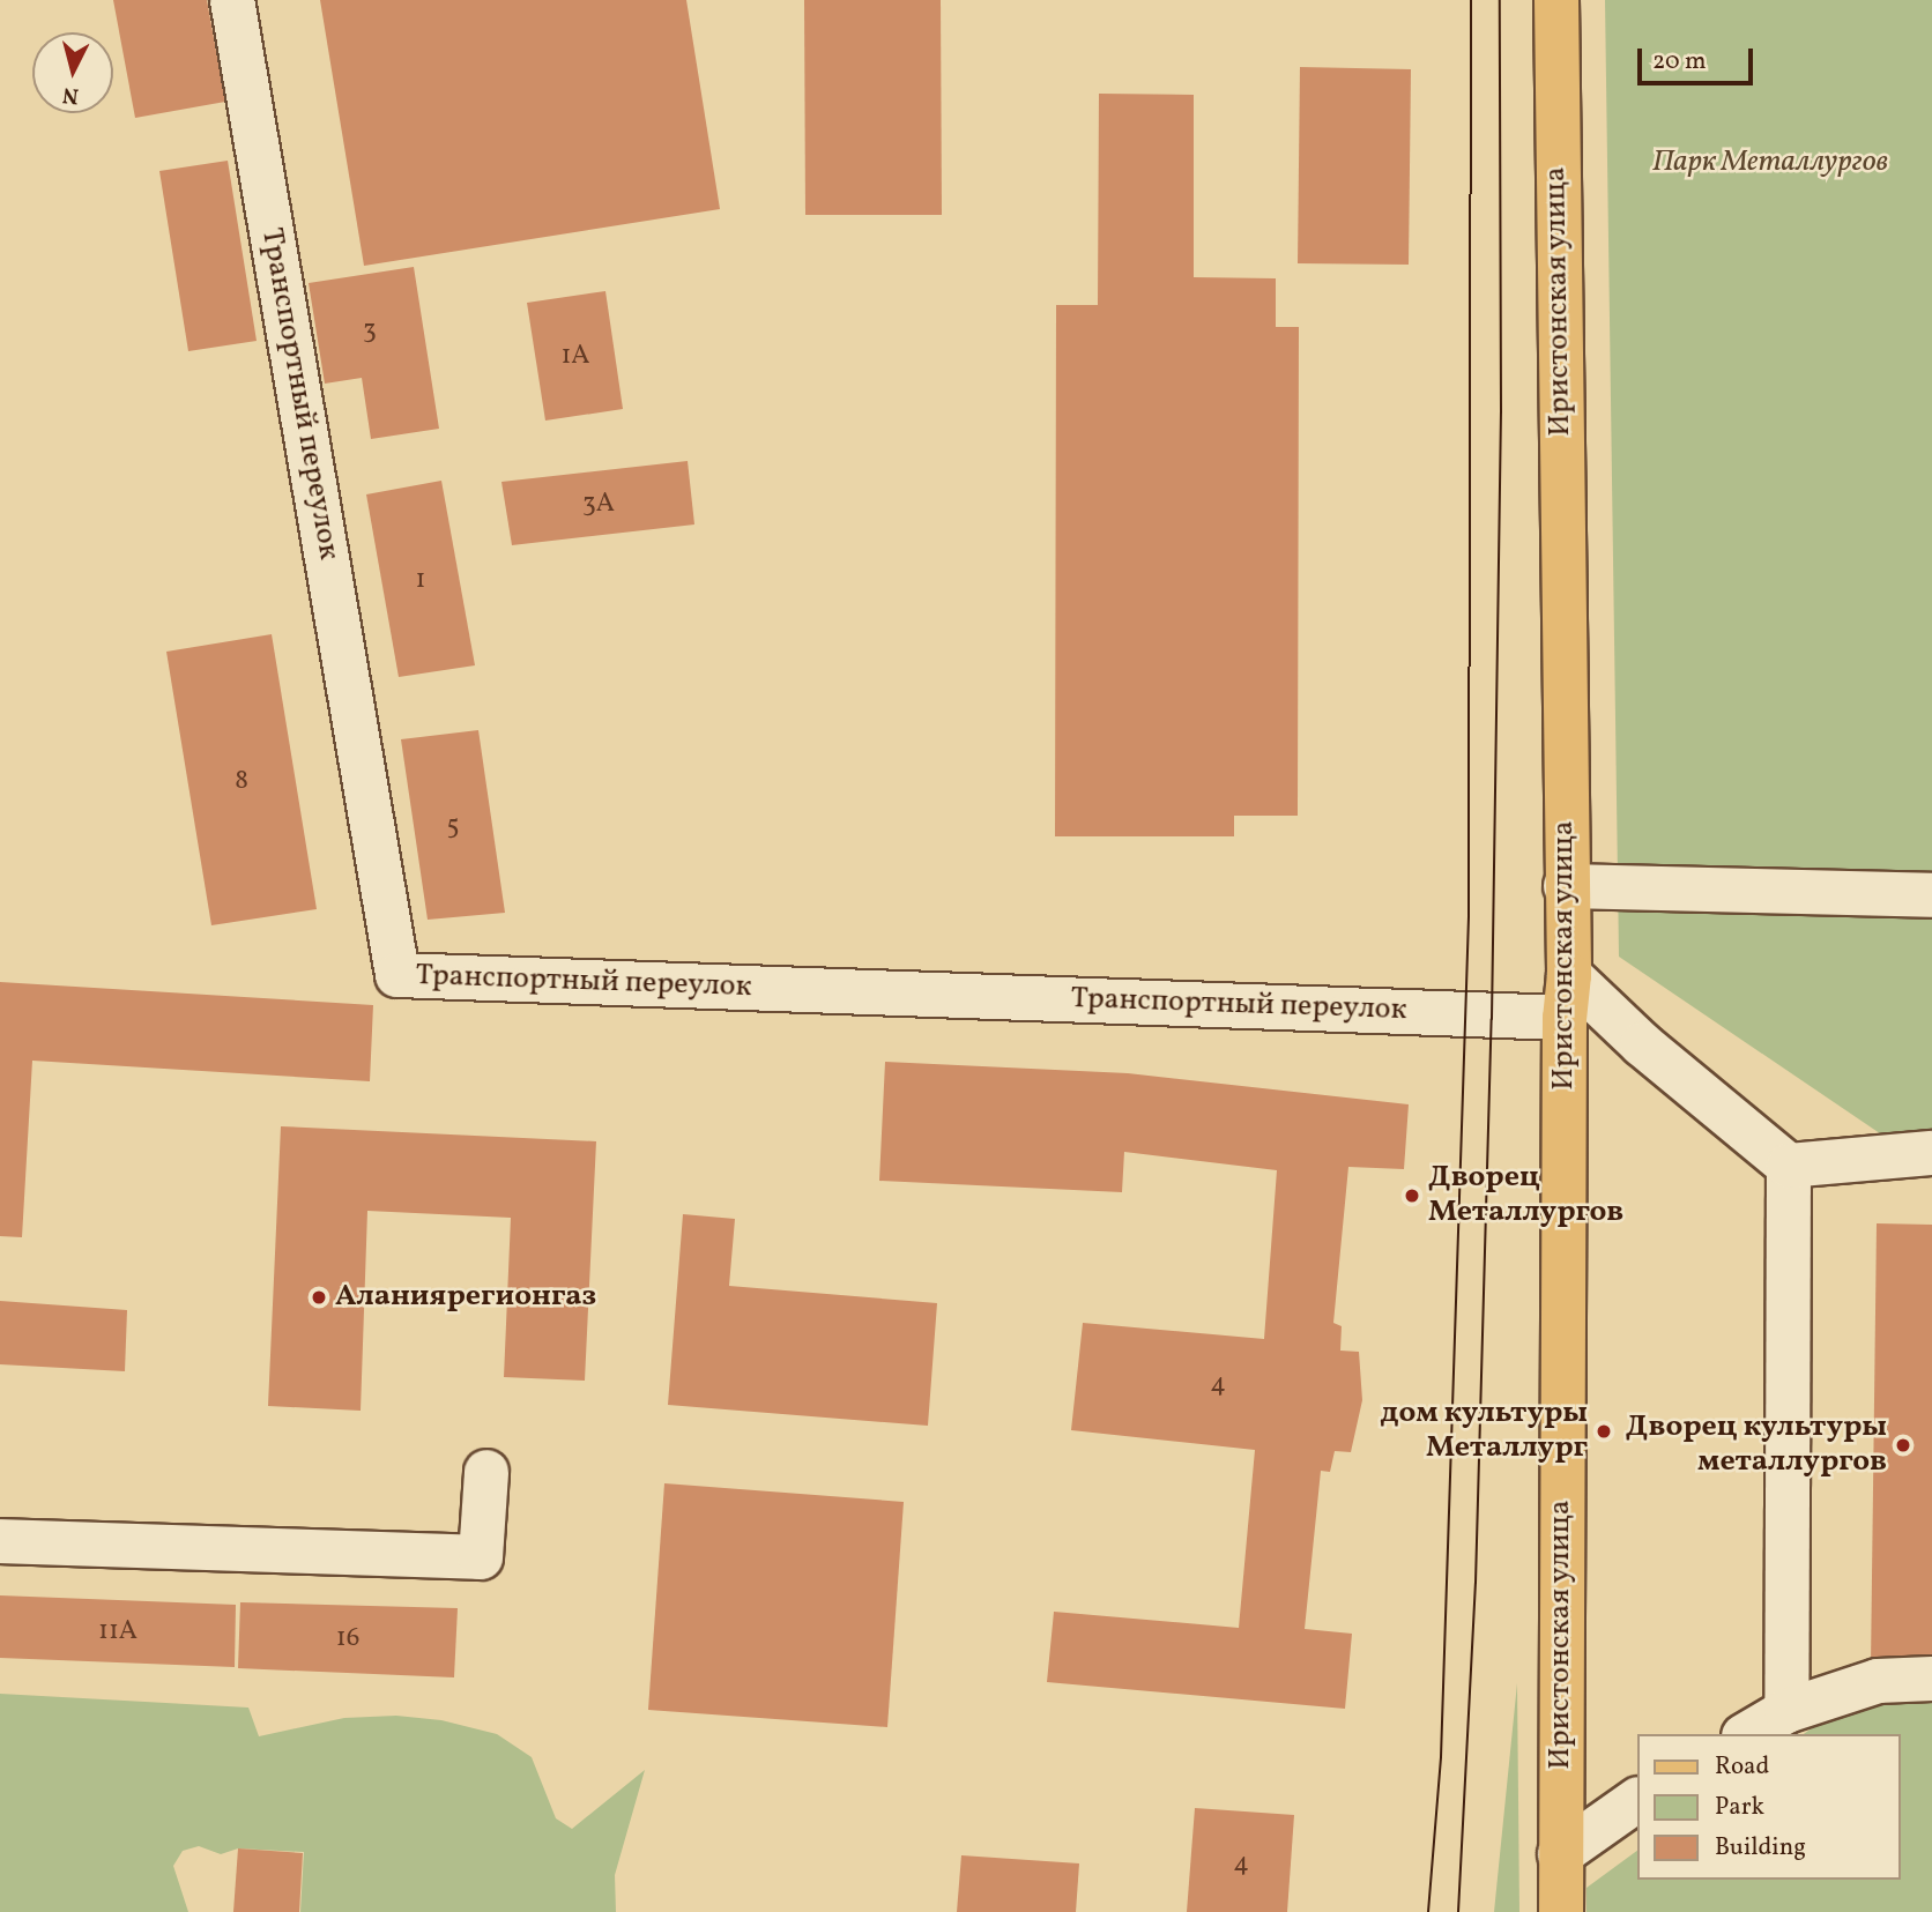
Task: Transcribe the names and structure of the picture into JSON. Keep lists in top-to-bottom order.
{
  "streets": {
    "main road": ["Иристонская улица"],
    "street": ["Транспортный переулок"]
  },
  "crossings": [
    ["Иристонская улица", "Транспортный переулок"]
  ],
  "parks": ["Парк Металлургов"],
  "places": [
    "Дворец Металлургов",
    "Аланиярегионгаз",
    "дом культуры Металлург",
    "Дворец культуры металлургов"
  ],
  "house_numbers": [
    "3",
    "1А",
    "3А",
    "1",
    "8",
    "5",
    "4",
    "11А",
    "16",
    "4"
  ],
  "legend": ["Road", "Park", "Building"],
  "scale_bar": "20 m",
  "north": "bottom"
}
